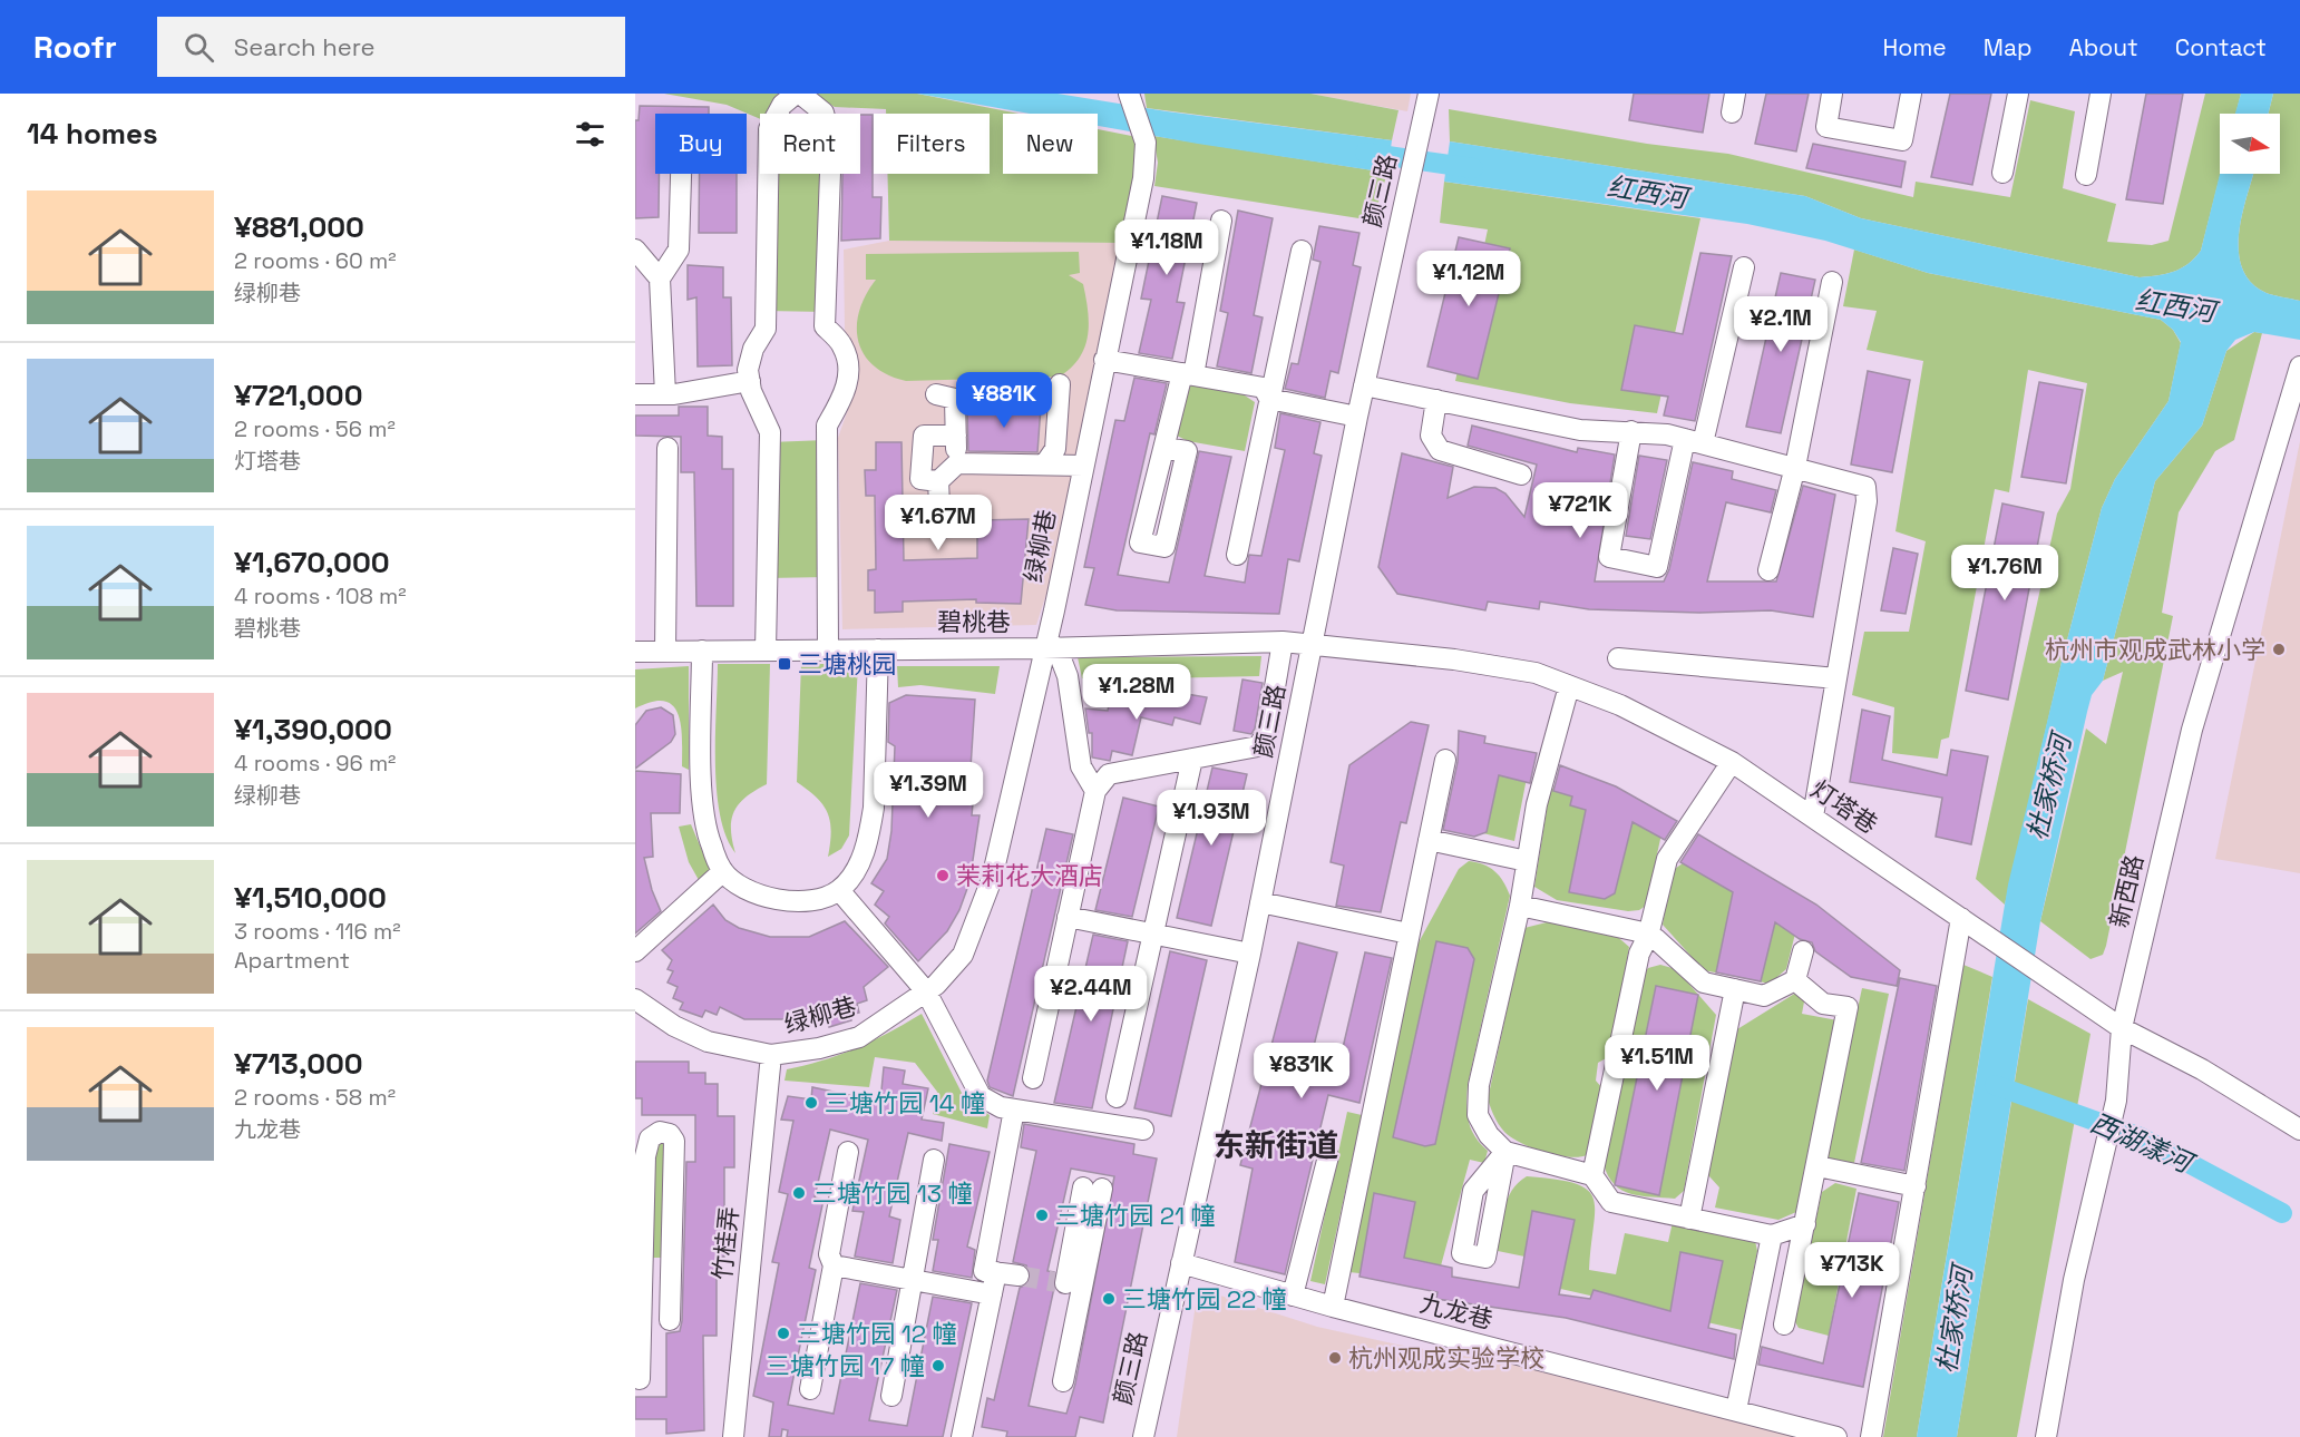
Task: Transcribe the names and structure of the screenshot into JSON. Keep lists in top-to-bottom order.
{
  "streets": {
    "street": [
      "颜三路",
      "绿柳巷",
      "碧桃巷",
      "灯塔巷",
      "新西路",
      "竹桂弄",
      "九龙巷"
    ]
  },
  "crossings": [
    ["颜三路", "碧桃巷"],
    ["颜三路", "灯塔巷"],
    ["颜三路", "九龙巷"],
    ["绿柳巷", "碧桃巷"],
    ["绿柳巷", "竹桂弄"],
    ["碧桃巷", "灯塔巷"],
    ["灯塔巷", "新西路"]
  ],
  "districts": ["东新街道"],
  "water": ["红西河", "杜家桥河", "西湖漾河"],
  "places": {
    "other": [
      "杭州市观成武林小学",
      "茉莉花大酒店",
      "三塘竹园 14 幢",
      "三塘竹园 13 幢",
      "三塘竹园 21 幢",
      "三塘竹园 22 幢",
      "三塘竹园 12 幢",
      "杭州观成实验学校",
      "三塘竹园 17 幢"
    ],
    "transit": ["三塘桃园"]
  },
  "north": "right",
  "page": {
    "header": "Roofr",
    "search": "Search here",
    "nav": [
      "Home",
      "Map",
      "About",
      "Contact"
    ],
    "heading": "14 homes",
    "chip": [
      "Buy",
      "Rent",
      "Filters",
      "New"
    ],
    "list": [
      {
        "name": "¥881,000",
        "note": "2 rooms · 60 m² · 绿柳巷"
      },
      {
        "name": "¥721,000",
        "note": "2 rooms · 56 m² · 灯塔巷"
      },
      {
        "name": "¥1,670,000",
        "note": "4 rooms · 108 m² · 碧桃巷"
      },
      {
        "name": "¥1,390,000",
        "note": "4 rooms · 96 m² · 绿柳巷"
      },
      {
        "name": "¥1,510,000",
        "note": "3 rooms · 116 m² · Apartment"
      },
      {
        "name": "¥713,000",
        "note": "2 rooms · 58 m² · 九龙巷"
      }
    ],
    "price": [
      "¥1.18M",
      "¥1.12M",
      "¥2.1M",
      "¥881K",
      "¥721K",
      "¥1.67M",
      "¥1.76M",
      "¥1.28M",
      "¥1.39M",
      "¥1.93M",
      "¥2.44M",
      "¥1.51M",
      "¥831K",
      "¥713K"
    ]
  }
}
